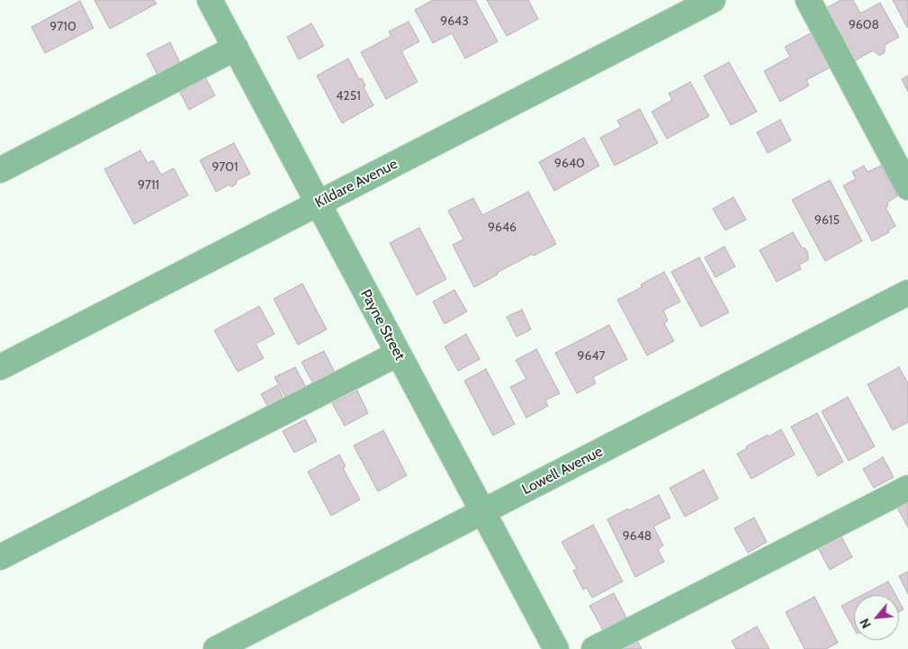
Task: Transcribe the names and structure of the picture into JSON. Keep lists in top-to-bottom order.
{
  "streets": {
    "street": ["Kildare Avenue", "Payne Street", "Lowell Avenue"]
  },
  "crossings": [
    ["Kildare Avenue", "Payne Street"],
    ["Payne Street", "Lowell Avenue"]
  ],
  "house_numbers": [
    "9643",
    "9608",
    "9710",
    "4251",
    "9640",
    "9701",
    "9711",
    "9615",
    "9646",
    "9647",
    "9648"
  ],
  "north": "bottom left"
}
